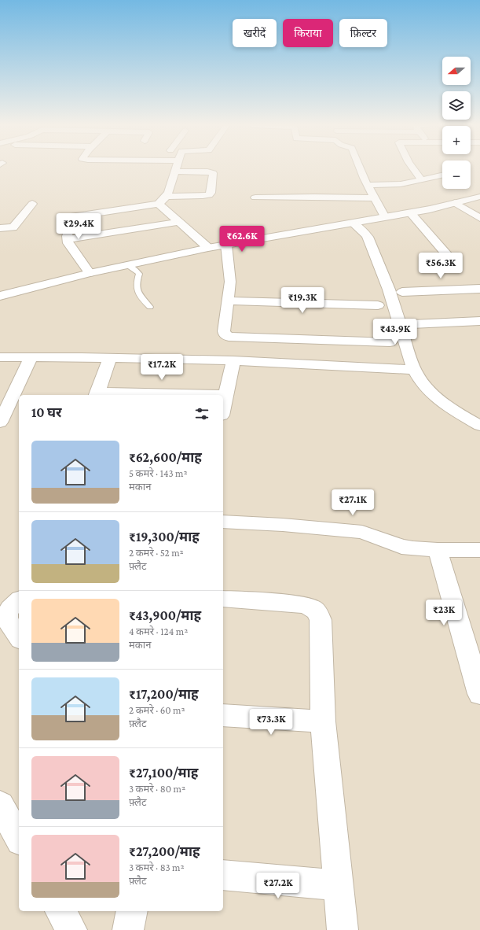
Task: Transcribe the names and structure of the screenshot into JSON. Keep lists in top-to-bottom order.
{
  "north": "left",
  "page": {
    "chip": ["खरीदें", "किराया", "फ़िल्टर"],
    "map_buttons": ["+", "−"],
    "price": [
      "₹29.4K",
      "₹62.6K",
      "₹56.3K",
      "₹19.3K",
      "₹43.9K",
      "₹17.2K",
      "₹27.1K",
      "₹23K",
      "₹73.3K",
      "₹27.2K"
    ],
    "heading": "10 घर",
    "list": [
      {
        "name": "₹62,600/माह",
        "note": "5 कमरे · 143 m² · मकान"
      },
      {
        "name": "₹19,300/माह",
        "note": "2 कमरे · 52 m² · फ़्लैट"
      },
      {
        "name": "₹43,900/माह",
        "note": "4 कमरे · 124 m² · मकान"
      },
      {
        "name": "₹17,200/माह",
        "note": "2 कमरे · 60 m² · फ़्लैट"
      },
      {
        "name": "₹27,100/माह",
        "note": "3 कमरे · 80 m² · फ़्लैट"
      },
      {
        "name": "₹27,200/माह",
        "note": "3 कमरे · 83 m² · फ़्लैट"
      }
    ]
  }
}
